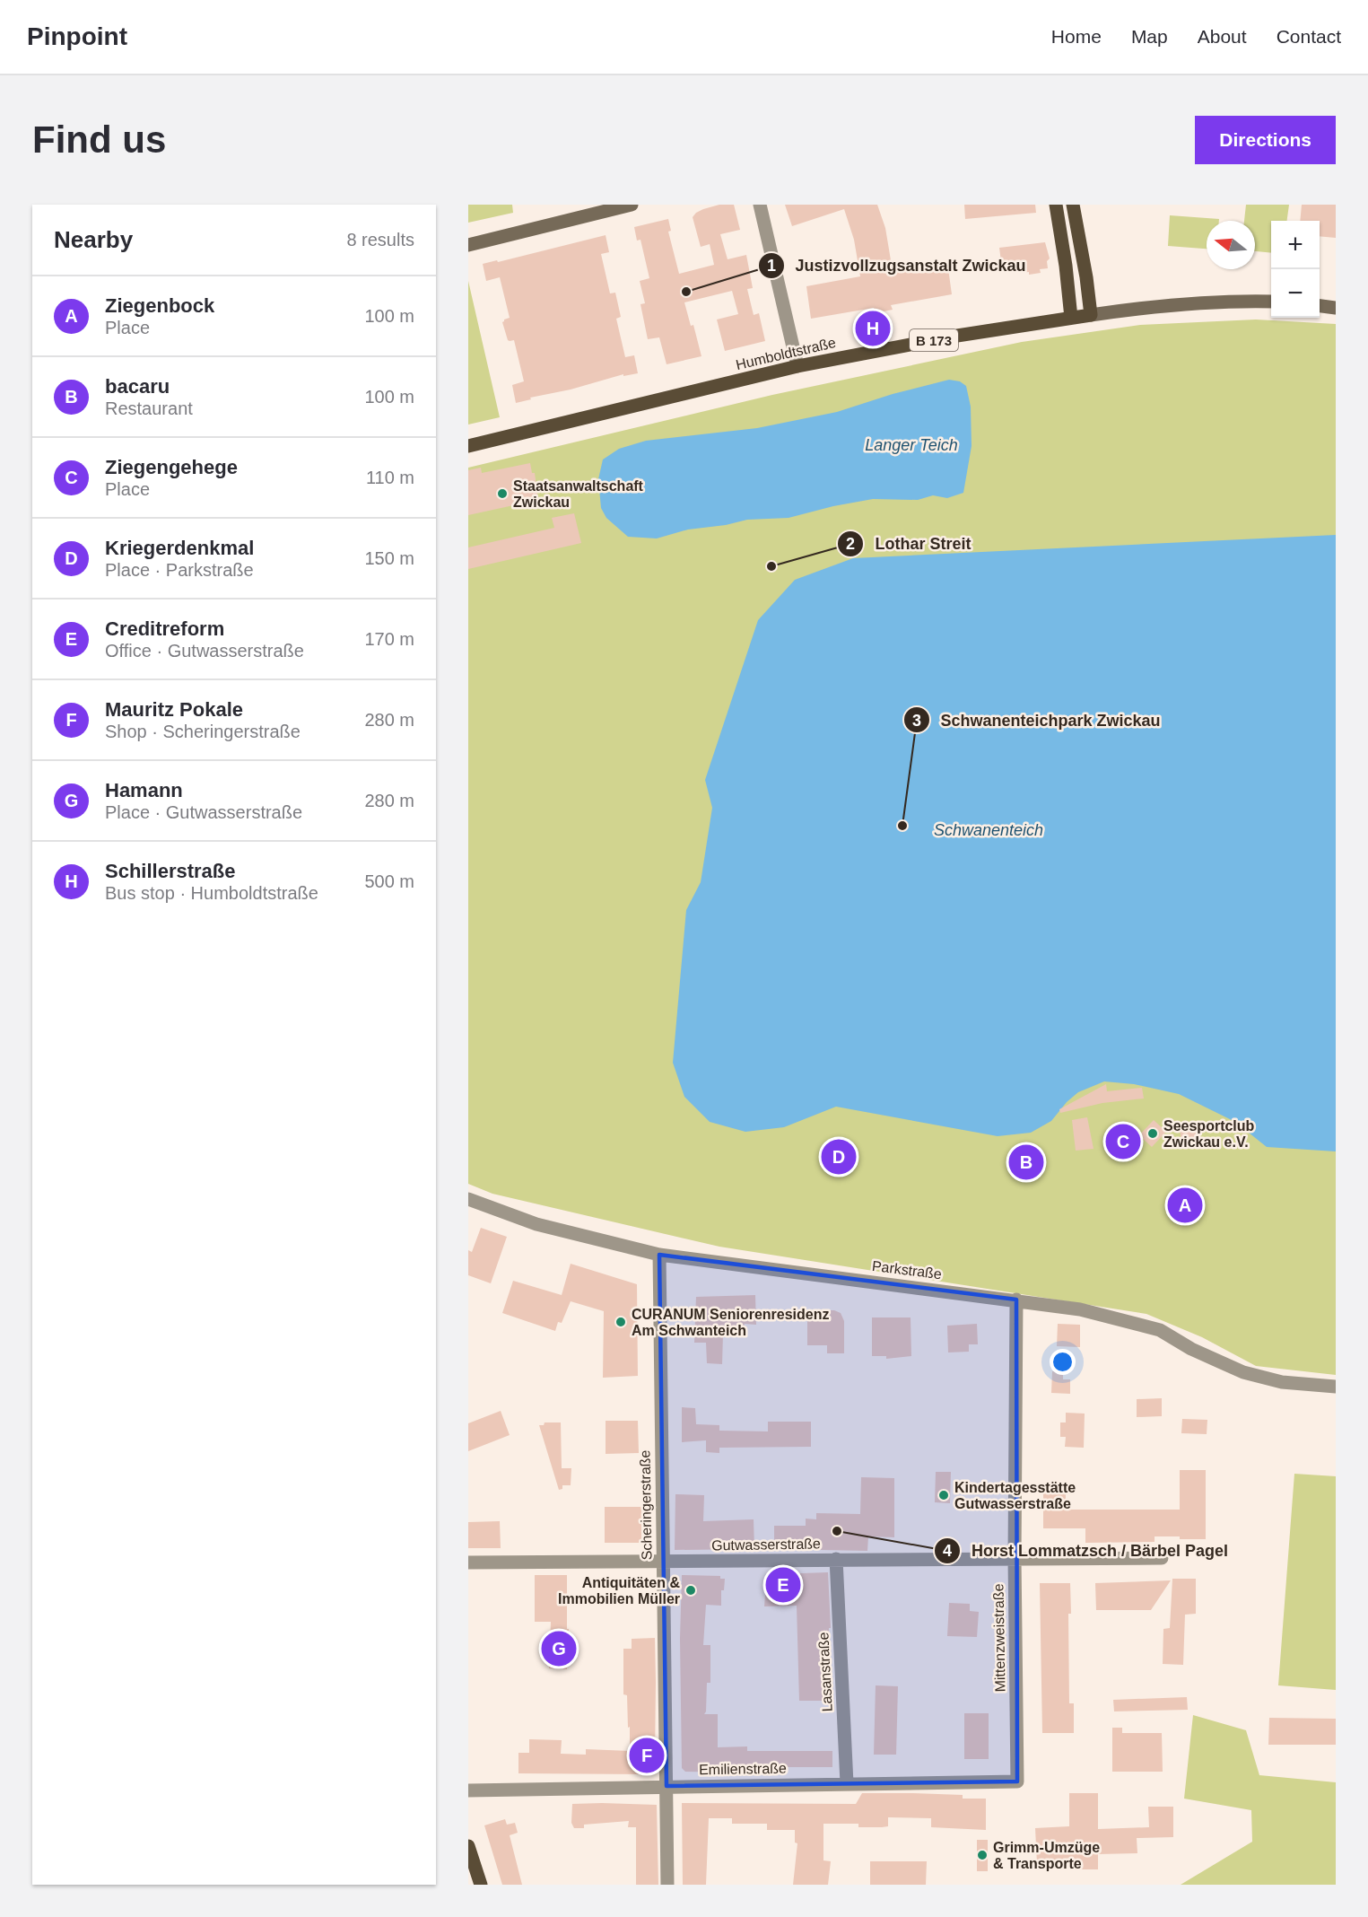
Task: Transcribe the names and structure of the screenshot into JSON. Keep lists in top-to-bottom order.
{
  "streets": {
    "main road": ["B 173", "Humboldtstraße"],
    "street": [
      "Parkstraße",
      "Scheringerstraße",
      "Gutwasserstraße",
      "Mittenzweistraße",
      "Lasanstraße",
      "Emilienstraße"
    ]
  },
  "crossings": [
    ["Parkstraße", "Scheringerstraße"],
    ["Parkstraße", "Mittenzweistraße"],
    ["Scheringerstraße", "Gutwasserstraße"],
    ["Scheringerstraße", "Emilienstraße"],
    ["Gutwasserstraße", "Mittenzweistraße"],
    ["Gutwasserstraße", "Lasanstraße"],
    ["Mittenzweistraße", "Emilienstraße"],
    ["Lasanstraße", "Emilienstraße"]
  ],
  "water": ["Langer Teich", "Schwanenteich"],
  "places": [
    "Justizvollzugsanstalt Zwickau",
    "Staatsanwaltschaft Zwickau",
    "Lothar Streit",
    "Schwanenteichpark Zwickau",
    "Seesportclub Zwickau e.V.",
    "CURANUM Seniorenresidenz Am Schwanteich",
    "Kindertagesstätte Gutwasserstraße",
    "Horst Lommatzsch / Bärbel Pagel",
    "Antiquitäten & Immobilien Müller",
    "Grimm-Umzüge & Transporte"
  ],
  "north": "left",
  "page": {
    "header": "Pinpoint",
    "nav": [
      "Home",
      "Map",
      "About",
      "Contact"
    ],
    "buttons": "Directions",
    "title": "Find us",
    "heading": ["Nearby", "8 results"],
    "map_buttons": ["+", "−"],
    "list": [
      {
        "mark": "A",
        "name": "Ziegenbock",
        "note": "Place",
        "value": "100 m"
      },
      {
        "mark": "B",
        "name": "bacaru",
        "note": "Restaurant",
        "value": "100 m"
      },
      {
        "mark": "C",
        "name": "Ziegengehege",
        "note": "Place",
        "value": "110 m"
      },
      {
        "mark": "D",
        "name": "Kriegerdenkmal",
        "note": "Place · Parkstraße",
        "value": "150 m"
      },
      {
        "mark": "E",
        "name": "Creditreform",
        "note": "Office · Gutwasserstraße",
        "value": "170 m"
      },
      {
        "mark": "F",
        "name": "Mauritz Pokale",
        "note": "Shop · Scheringerstraße",
        "value": "280 m"
      },
      {
        "mark": "G",
        "name": "Hamann",
        "note": "Place · Gutwasserstraße",
        "value": "280 m"
      },
      {
        "mark": "H",
        "name": "Schillerstraße",
        "note": "Bus stop · Humboldtstraße",
        "value": "500 m"
      }
    ],
    "pins": [
      "H",
      "C",
      "D",
      "B",
      "A",
      "E",
      "G",
      "F"
    ]
  }
}
